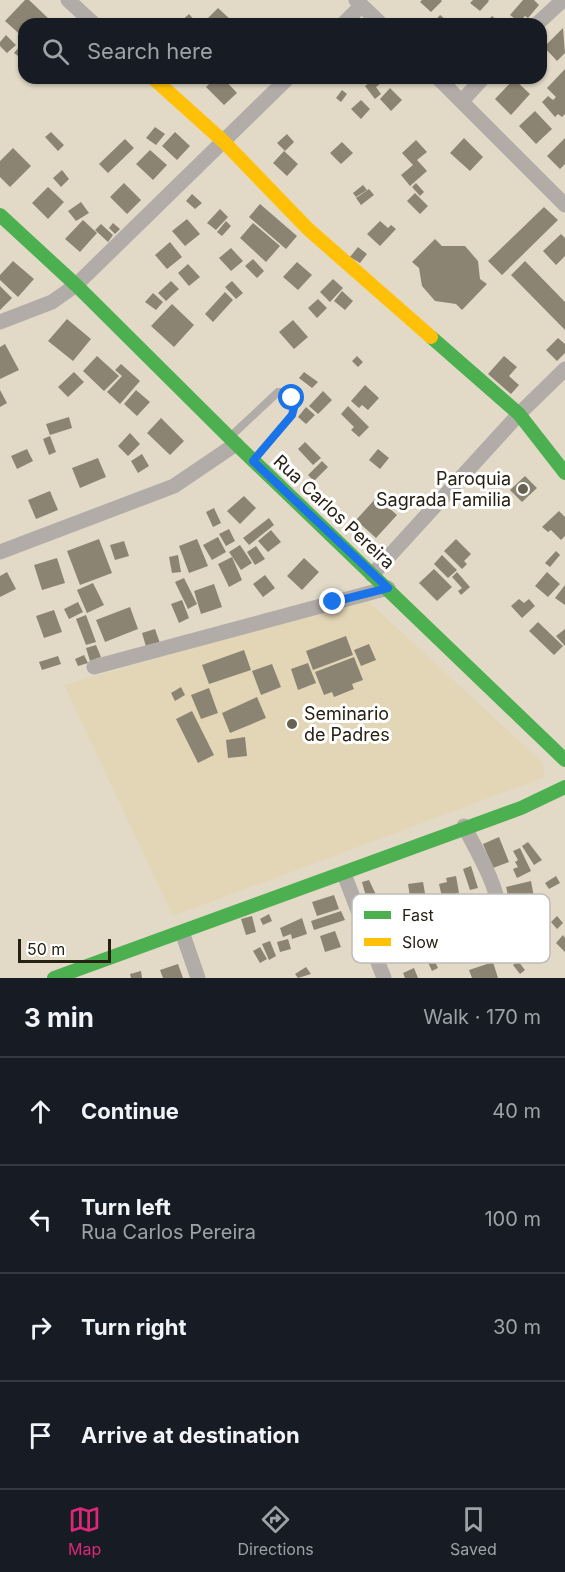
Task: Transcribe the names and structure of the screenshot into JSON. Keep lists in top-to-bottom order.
{
  "streets": {
    "street": ["Rua Carlos Pereira"]
  },
  "places": ["Paroquia Sagrada Familia", "Seminario de Padres"],
  "legend": ["Fast", "Slow"],
  "scale_bar": "50 m",
  "page": {
    "search": "Search here",
    "scale": "50 m",
    "heading": ["3 min", "Walk · 170 m"],
    "list": [
      ["Continue", "40 m"],
      ["Turn left", "Rua Carlos Pereira", "100 m"],
      ["Turn right", "30 m"],
      "Arrive at destination"
    ],
    "nav": ["Map", "Directions", "Saved"]
  }
}
